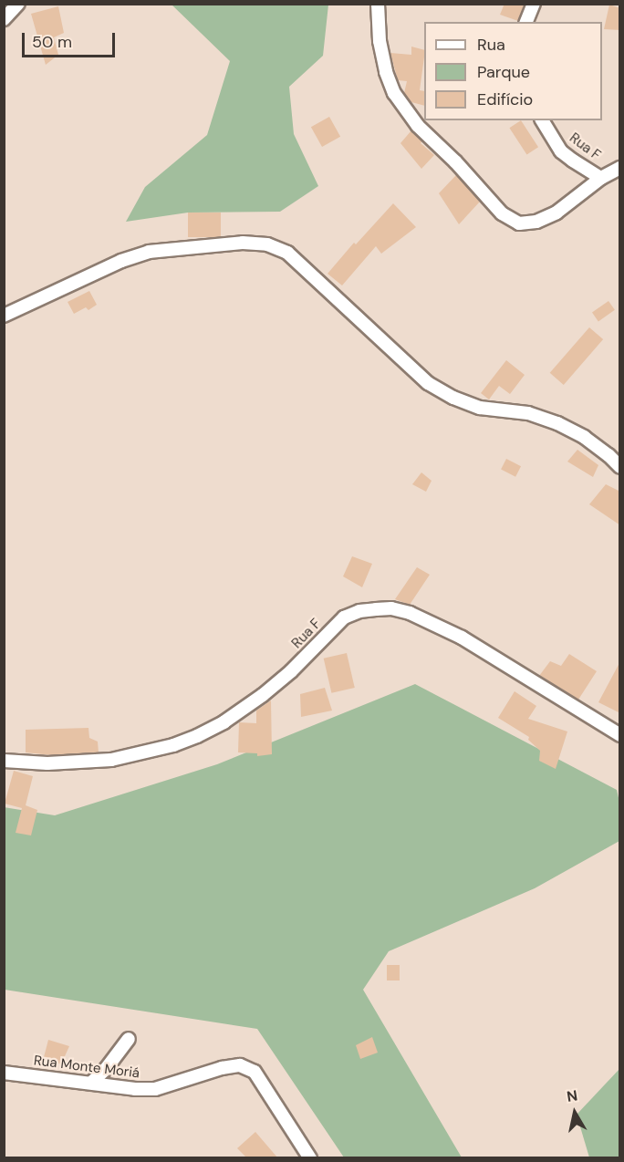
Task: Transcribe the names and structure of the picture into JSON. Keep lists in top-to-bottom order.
{
  "streets": {
    "street": ["Rua F", "Rua Monte Moriá"]
  },
  "legend": ["Rua", "Parque", "Edifício"],
  "scale_bar": "50 m",
  "north": "top"
}
